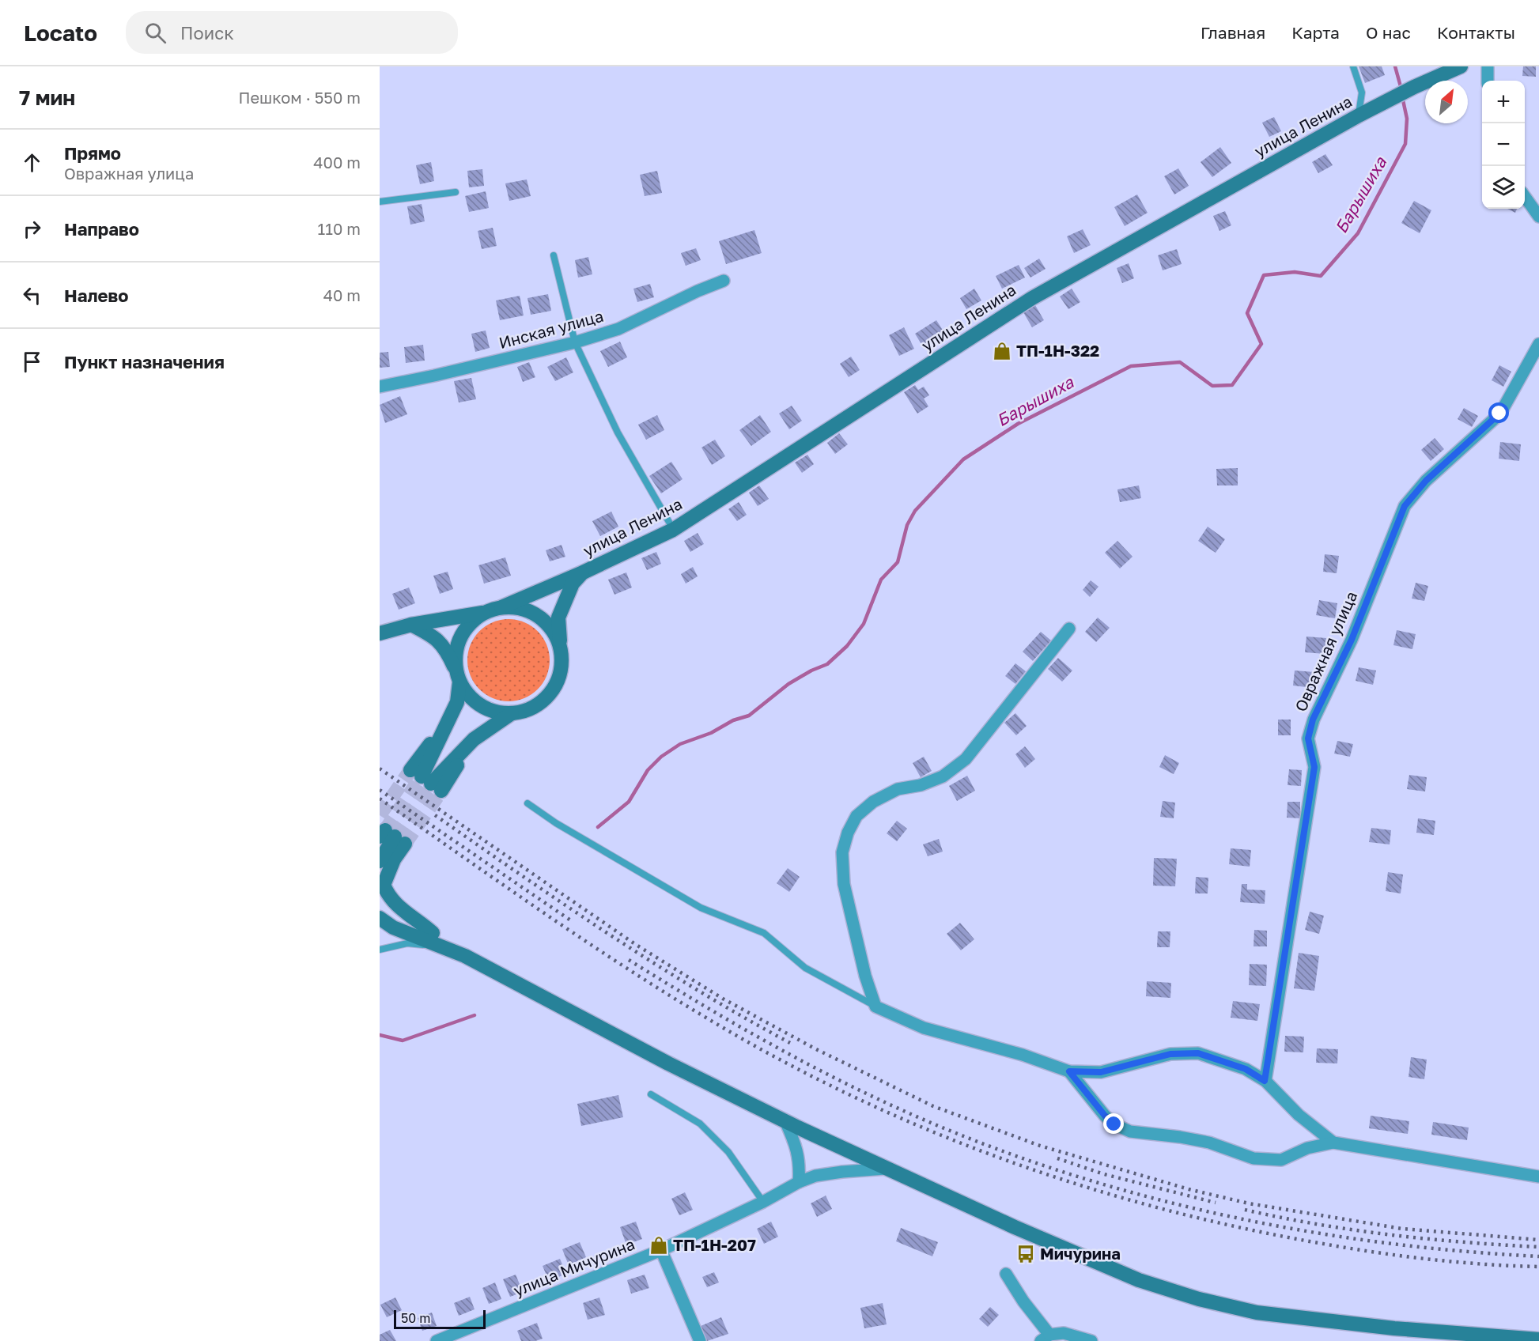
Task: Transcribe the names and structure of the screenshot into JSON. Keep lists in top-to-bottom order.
{
  "streets": {
    "main road": ["улица Ленина"],
    "street": ["Инская улица", "Овражная улица", "улица Мичурина"]
  },
  "water": ["Барышиха"],
  "places": {
    "shop": ["ТП-1Н-322", "ТП-1Н-207"],
    "bus stop": ["Мичурина"]
  },
  "scale_bar": "50 m",
  "north": "top right",
  "page": {
    "header": "Locato",
    "search": "Поиск",
    "nav": [
      "Главная",
      "Карта",
      "О нас",
      "Контакты"
    ],
    "heading": ["7 мин", "Пешком · 550 m"],
    "map_buttons": ["+", "−"],
    "list": [
      ["Прямо", "Овражная улица", "400 m"],
      ["Направо", "110 m"],
      ["Налево", "40 m"],
      "Пункт назначения"
    ],
    "scale": "50 m"
  }
}
